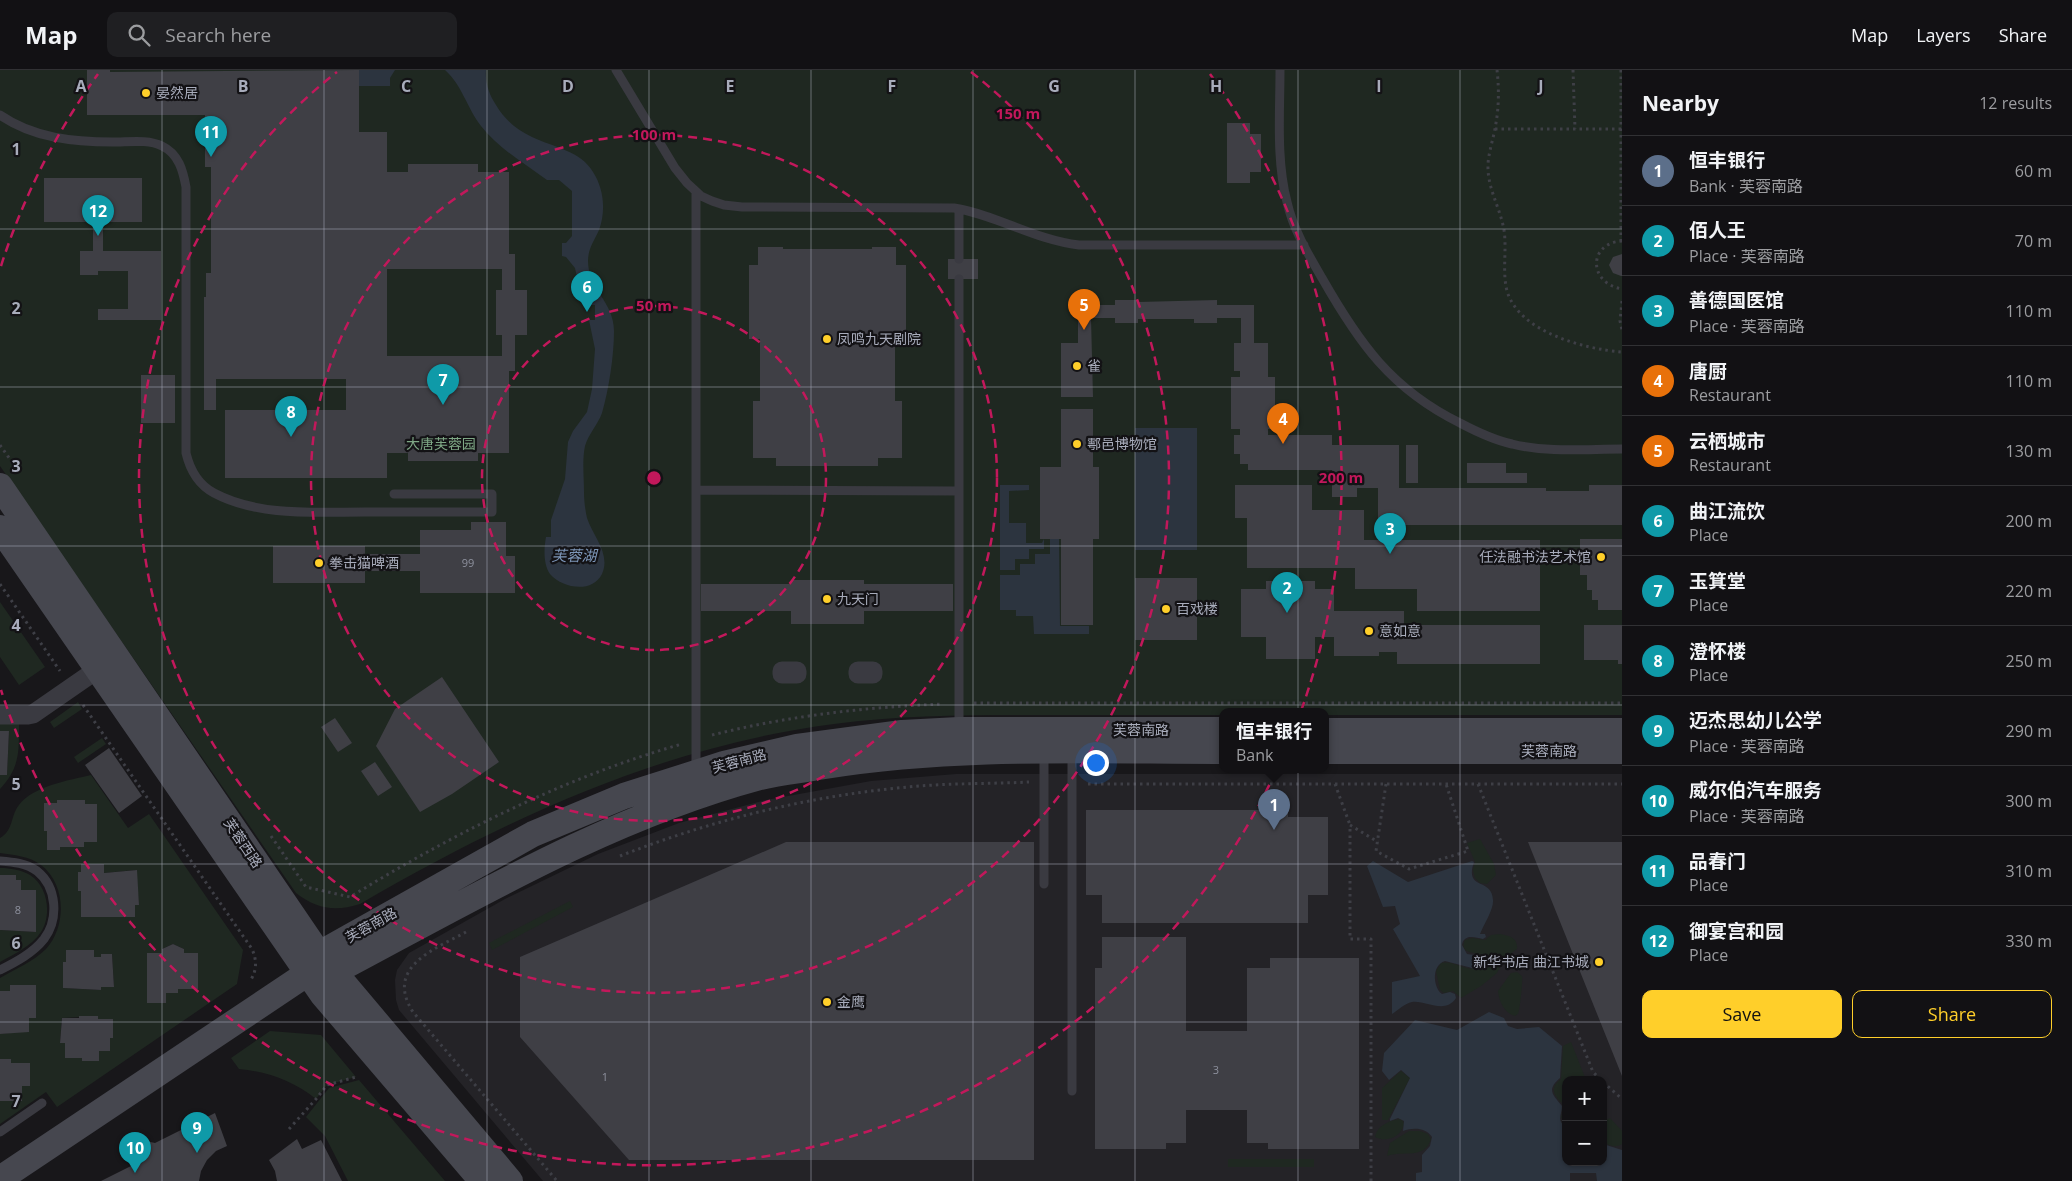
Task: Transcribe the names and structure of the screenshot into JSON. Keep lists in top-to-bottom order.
{
  "streets": {
    "main road": ["芙蓉南路", "芙蓉西路"]
  },
  "crossings": [
    ["芙蓉南路", "芙蓉西路"]
  ],
  "water": ["芙蓉湖"],
  "parks": ["大唐芙蓉园"],
  "places": [
    "晏然居",
    "凤鸣九天剧院",
    "雀",
    "鄠邑博物馆",
    "任法融书法艺术馆",
    "拳击猫啤酒",
    "九天门",
    "百戏楼",
    "意如意",
    "新华书店 曲江书城",
    "金鹰"
  ],
  "house_numbers": [
    "99",
    "8",
    "3",
    "1"
  ],
  "page": {
    "header": "Map",
    "search": "Search here",
    "nav": ["Map", "Layers", "Share"],
    "heading": ["Nearby", "12 results"],
    "pins": [
      "11",
      "12",
      "6",
      "5",
      "7",
      "8",
      "4",
      "3",
      "2",
      "1",
      "9",
      "10"
    ],
    "list": [
      {
        "mark": "1",
        "name": "恒丰银行",
        "note": "Bank · 芙蓉南路",
        "value": "60 m"
      },
      {
        "mark": "2",
        "name": "佰人王",
        "note": "Place · 芙蓉南路",
        "value": "70 m"
      },
      {
        "mark": "3",
        "name": "善德国医馆",
        "note": "Place · 芙蓉南路",
        "value": "110 m"
      },
      {
        "mark": "4",
        "name": "唐厨",
        "note": "Restaurant",
        "value": "110 m"
      },
      {
        "mark": "5",
        "name": "云栖城市",
        "note": "Restaurant",
        "value": "130 m"
      },
      {
        "mark": "6",
        "name": "曲江流饮",
        "note": "Place",
        "value": "200 m"
      },
      {
        "mark": "7",
        "name": "玉箕堂",
        "note": "Place",
        "value": "220 m"
      },
      {
        "mark": "8",
        "name": "澄怀楼",
        "note": "Place",
        "value": "250 m"
      },
      {
        "mark": "9",
        "name": "迈杰思幼儿公学",
        "note": "Place · 芙蓉南路",
        "value": "290 m"
      },
      {
        "mark": "10",
        "name": "威尔伯汽车服务",
        "note": "Place · 芙蓉南路",
        "value": "300 m"
      },
      {
        "mark": "11",
        "name": "品春门",
        "note": "Place",
        "value": "310 m"
      },
      {
        "mark": "12",
        "name": "御宴宫和园",
        "note": "Place",
        "value": "330 m"
      }
    ],
    "popup": ["恒丰银行", "Bank"],
    "buttons": ["Save", "Share"],
    "map_buttons": ["+", "−"]
  },
  "grid": {
    "columns": [
      "A",
      "B",
      "C",
      "D",
      "E",
      "F",
      "G",
      "H",
      "I",
      "J"
    ],
    "rows": [
      "1",
      "2",
      "3",
      "4",
      "5",
      "6",
      "7"
    ]
  },
  "rings": [
    "150 m",
    "100 m",
    "50 m",
    "200 m"
  ]
}
